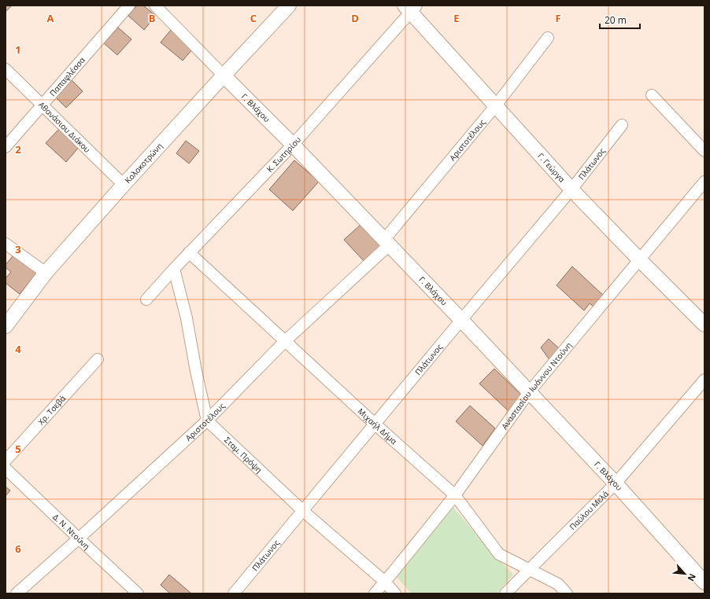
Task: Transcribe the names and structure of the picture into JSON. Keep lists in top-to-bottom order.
{
  "streets": {
    "street": [
      "Παπαφλέσσα",
      "Γ. Βλάχου",
      "Αθανάσιου Διάκου",
      "Αριστοτέλους",
      "Κ. Σωτηρίου",
      "Κολοκοτρώνη",
      "Πλάτωνος",
      "Γ. Γεώργα",
      "Αναστασίου Ιωάννου Ντούνη",
      "Χρ. Τσεβά",
      "Μιχαήλ Δήμα",
      "Σταμ. Πρόψη",
      "Παύλου Μελά",
      "Δ. Ν. Ντούνη"
    ]
  },
  "crossings": [
    ["Παπαφλέσσα", "Αθανάσιου Διάκου"],
    ["Γ. Βλάχου", "Αριστοτέλους"],
    ["Γ. Βλάχου", "Κ. Σωτηρίου"],
    ["Γ. Βλάχου", "Κολοκοτρώνη"],
    ["Γ. Βλάχου", "Πλάτωνος"],
    ["Γ. Βλάχου", "Αναστασίου Ιωάννου Ντούνη"],
    ["Γ. Βλάχου", "Παύλου Μελά"],
    ["Αθανάσιου Διάκου", "Κολοκοτρώνη"],
    ["Αριστοτέλους", "Γ. Γεώργα"],
    ["Αριστοτέλους", "Μιχαήλ Δήμα"],
    ["Αριστοτέλους", "Σταμ. Πρόψη"],
    ["Αριστοτέλους", "Δ. Ν. Ντούνη"],
    ["Κ. Σωτηρίου", "Γ. Γεώργα"],
    ["Κ. Σωτηρίου", "Μιχαήλ Δήμα"],
    ["Πλάτωνος", "Γ. Γεώργα"],
    ["Πλάτωνος", "Μιχαήλ Δήμα"],
    ["Πλάτωνος", "Σταμ. Πρόψη"],
    ["Γ. Γεώργα", "Αναστασίου Ιωάννου Ντούνη"],
    ["Αναστασίου Ιωάννου Ντούνη", "Μιχαήλ Δήμα"],
    ["Αναστασίου Ιωάννου Ντούνη", "Σταμ. Πρόψη"],
    ["Μιχαήλ Δήμα", "Παύλου Μελά"]
  ],
  "scale_bar": "20 m",
  "north": "bottom right",
  "grid": {
    "columns": [
      "A",
      "B",
      "C",
      "D",
      "E",
      "F"
    ],
    "rows": [
      "1",
      "2",
      "3",
      "4",
      "5",
      "6"
    ]
  }
}
